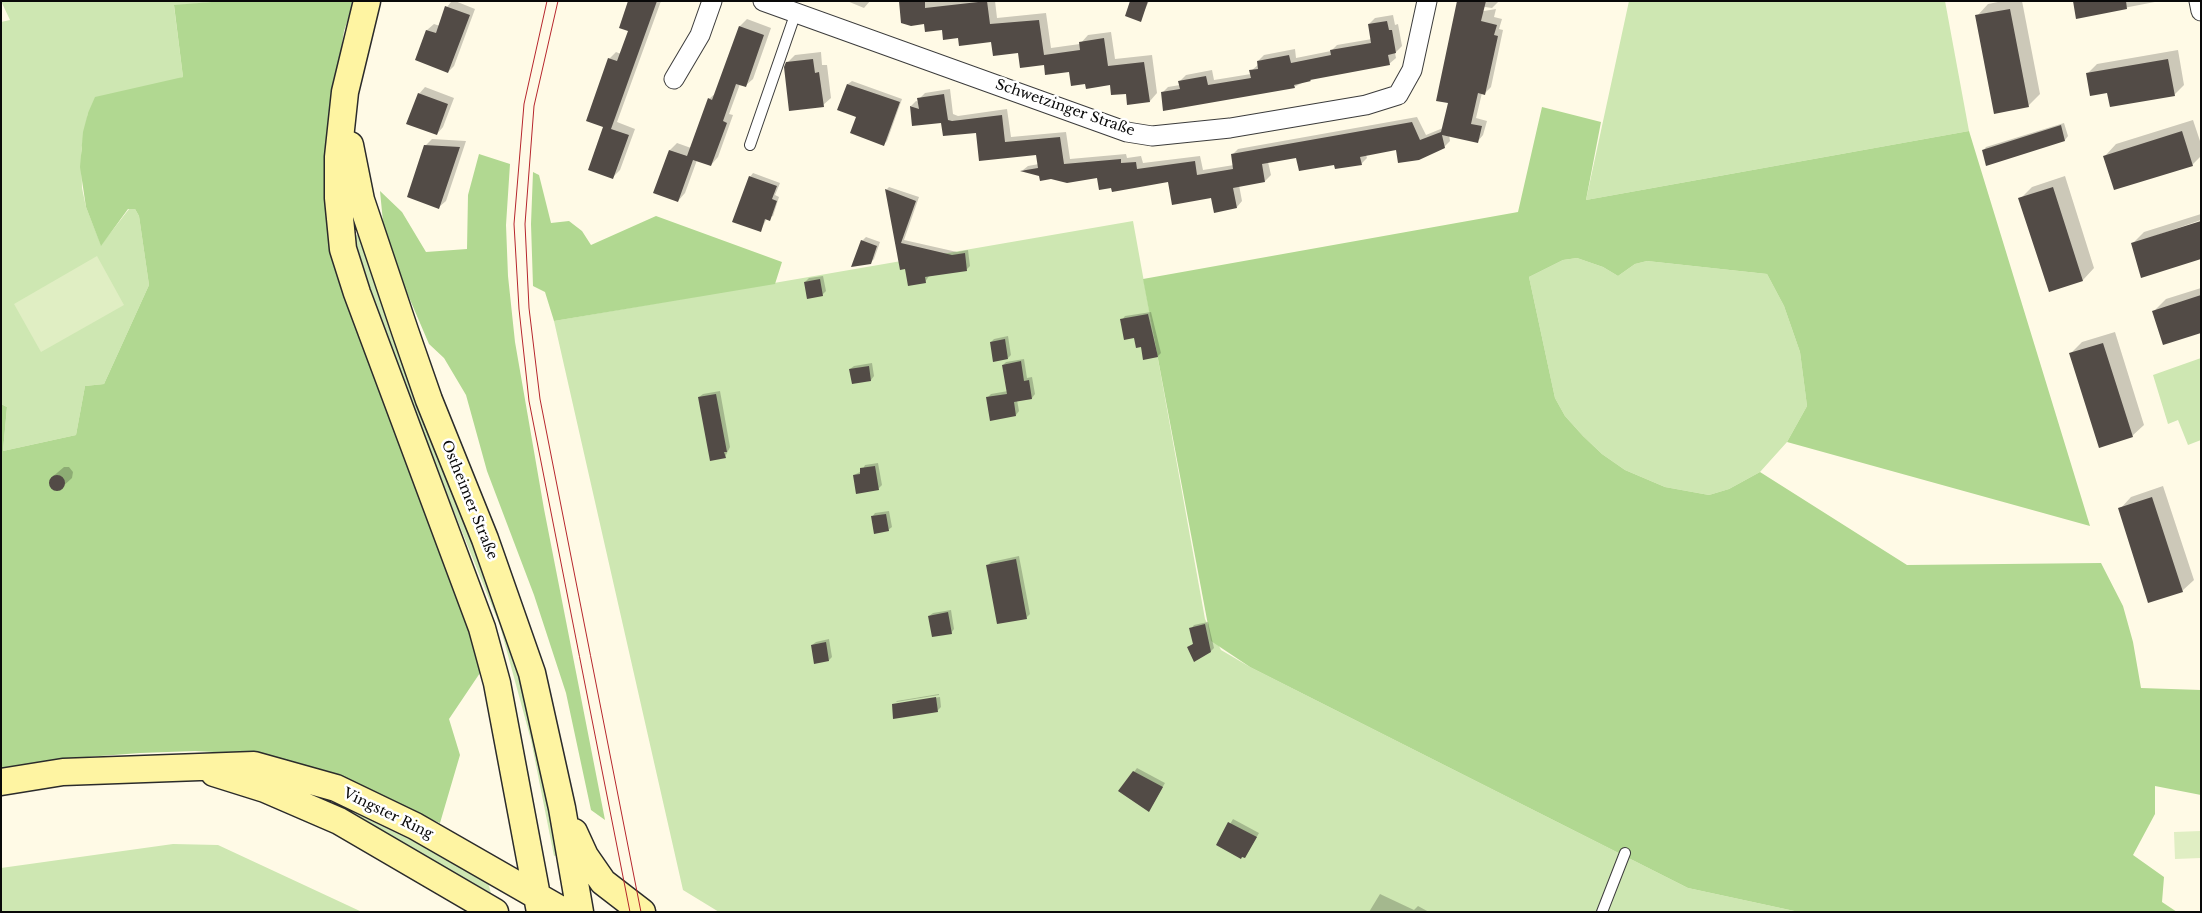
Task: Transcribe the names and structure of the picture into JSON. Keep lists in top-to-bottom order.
{
  "streets": {
    "main road": ["Ostheimer Straße", "Vingster Ring"],
    "street": ["Schwetzinger Straße"]
  },
  "crossings": [
    ["Ostheimer Straße", "Vingster Ring"]
  ]
}
